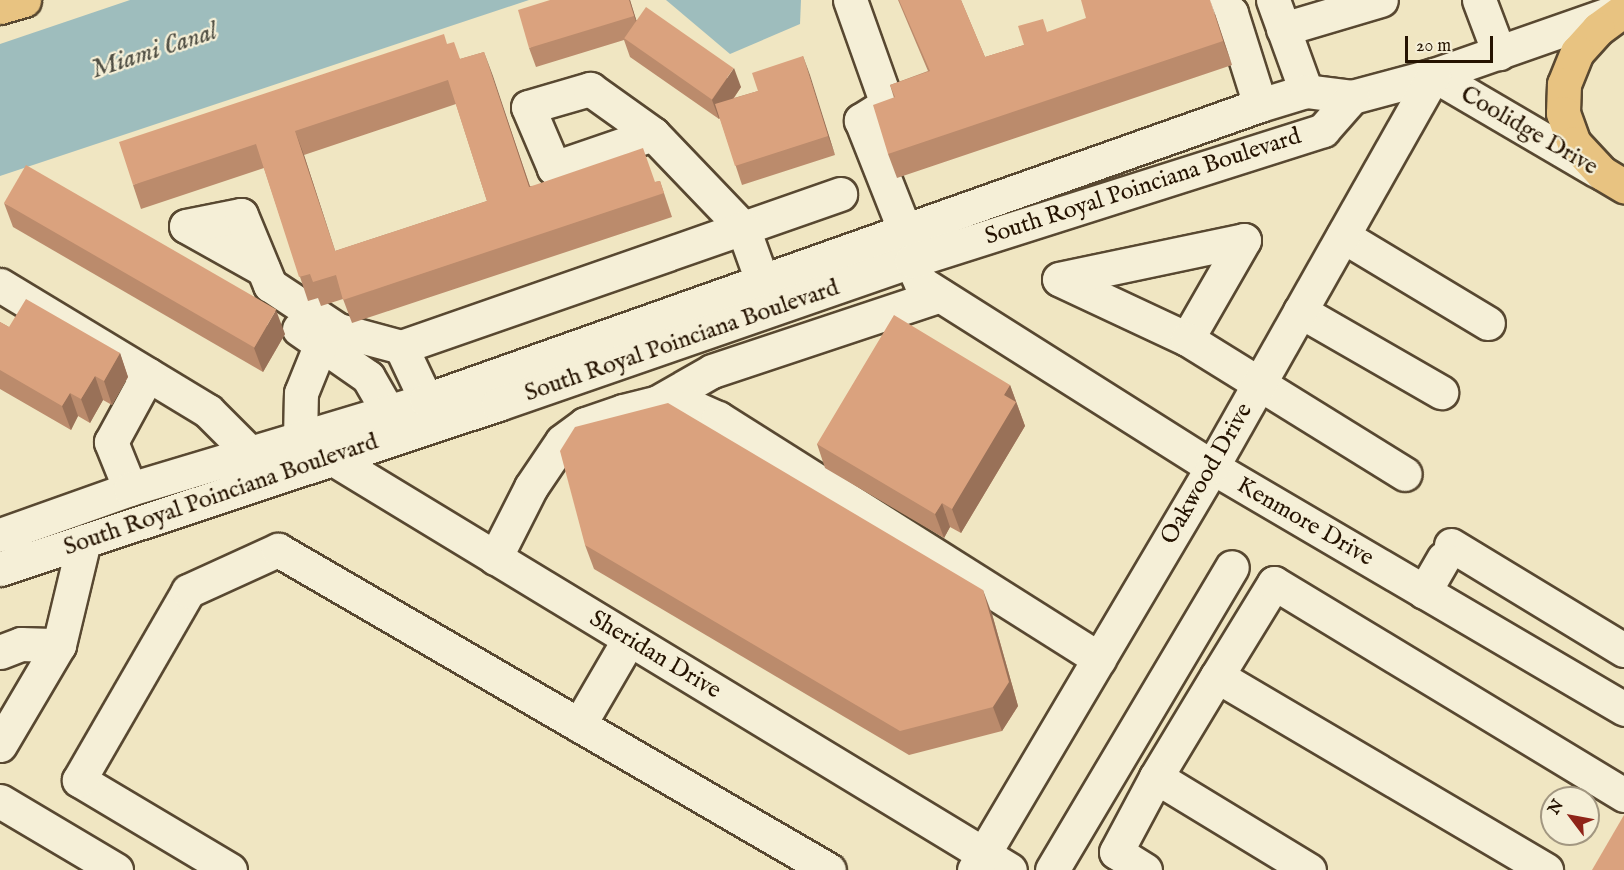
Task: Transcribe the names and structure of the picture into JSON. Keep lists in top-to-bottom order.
{
  "streets": {
    "street": [
      "Coolidge Drive",
      "South Royal Poinciana Boulevard",
      "Oakwood Drive",
      "Kenmore Drive",
      "Sheridan Drive"
    ]
  },
  "crossings": [
    ["Coolidge Drive", "South Royal Poinciana Boulevard"],
    ["Coolidge Drive", "Oakwood Drive"],
    ["South Royal Poinciana Boulevard", "Oakwood Drive"],
    ["South Royal Poinciana Boulevard", "Kenmore Drive"],
    ["South Royal Poinciana Boulevard", "Sheridan Drive"],
    ["Oakwood Drive", "Kenmore Drive"],
    ["Oakwood Drive", "Sheridan Drive"]
  ],
  "water": ["Miami Canal"],
  "scale_bar": "20 m",
  "north": "top left"
}
